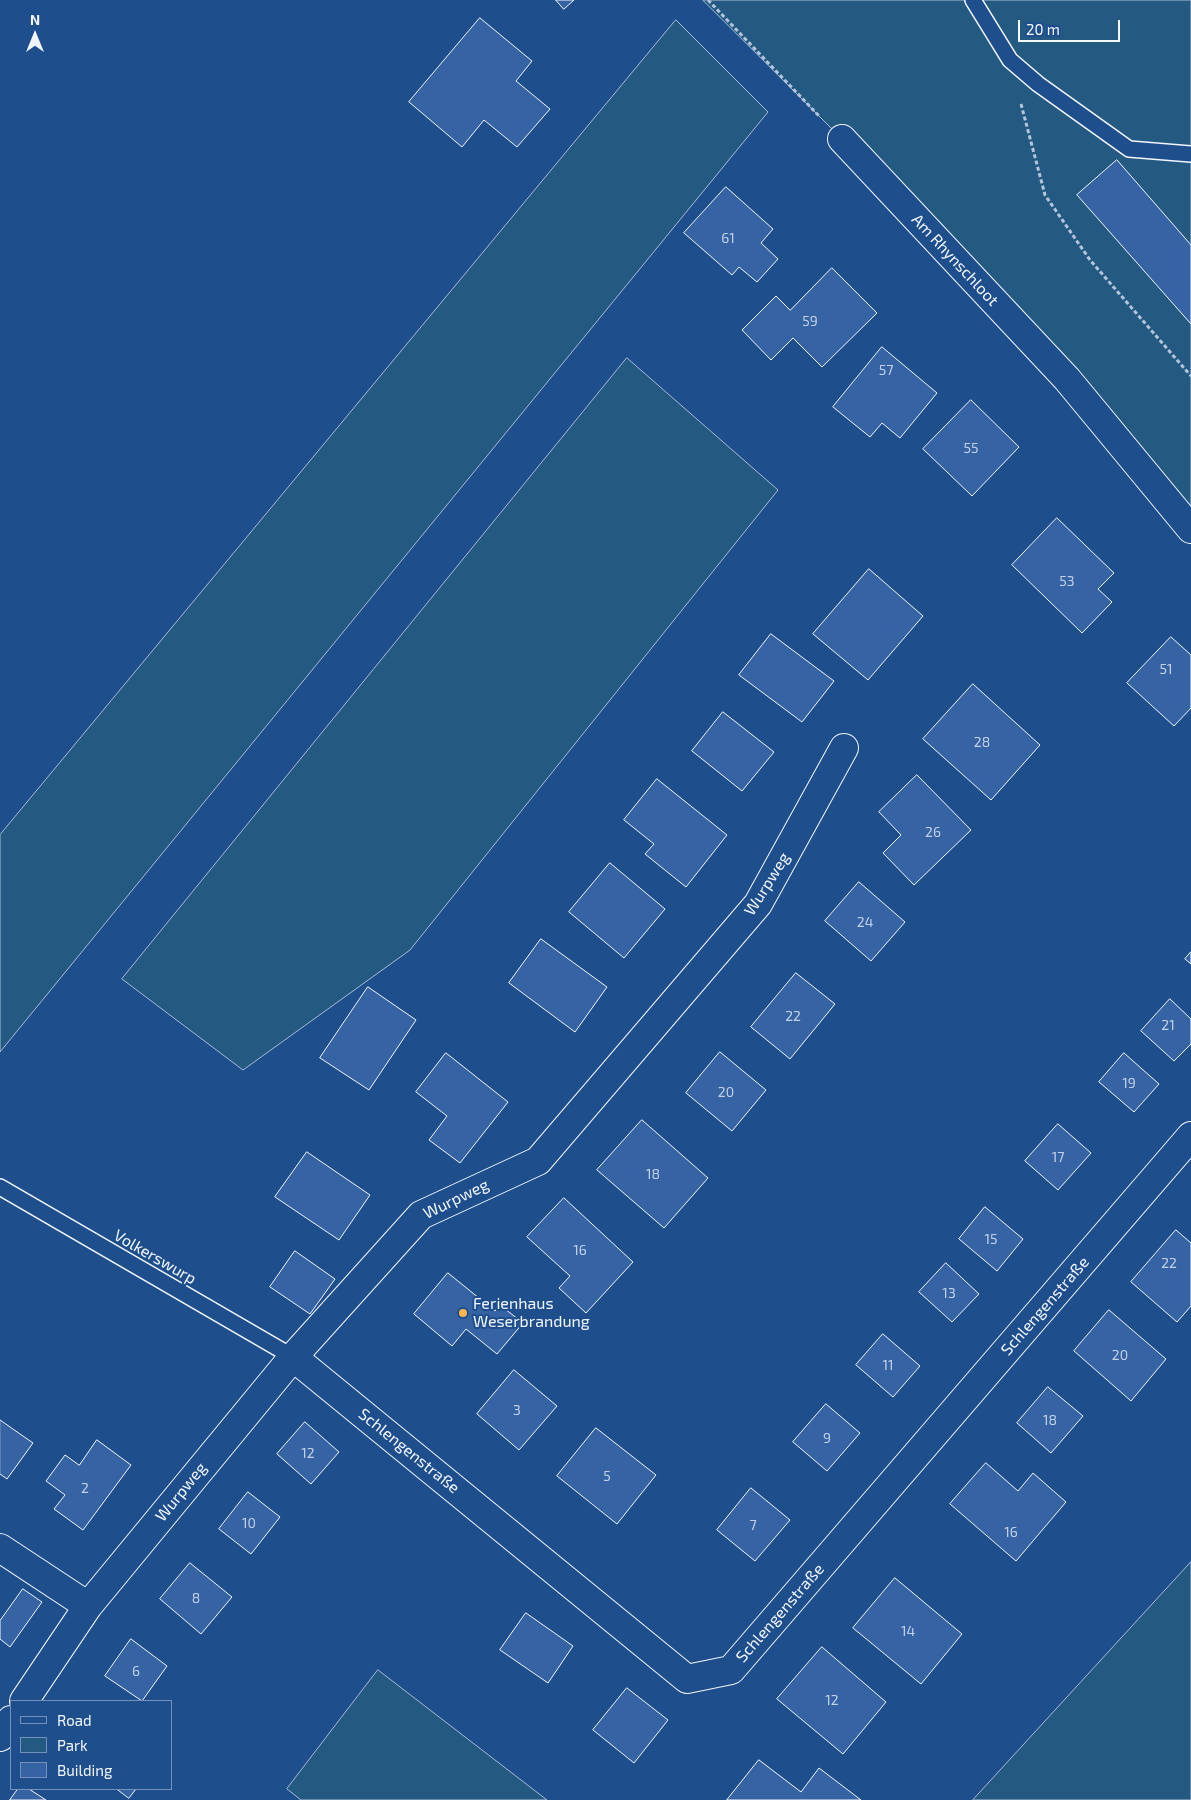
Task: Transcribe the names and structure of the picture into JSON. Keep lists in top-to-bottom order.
{
  "streets": {
    "street": ["Am Rhynschloot", "Wurpweg", "Schlengenstraße"],
    "lane": ["Volkerswurp"]
  },
  "crossings": [
    ["Wurpweg", "Volkerswurp"],
    ["Wurpweg", "Schlengenstraße"],
    ["Volkerswurp", "Schlengenstraße"]
  ],
  "places": ["Ferienhaus Weserbrandung"],
  "house_numbers": [
    "61",
    "59",
    "57",
    "55",
    "53",
    "51",
    "28",
    "26",
    "24",
    "22",
    "21",
    "19",
    "20",
    "17",
    "18",
    "15",
    "16",
    "22",
    "13",
    "20",
    "11",
    "3",
    "18",
    "9",
    "12",
    "5",
    "2",
    "10",
    "7",
    "16",
    "8",
    "14",
    "6",
    "12"
  ],
  "legend": ["Road", "Park", "Building"],
  "scale_bar": "20 m",
  "north": "top"
}
